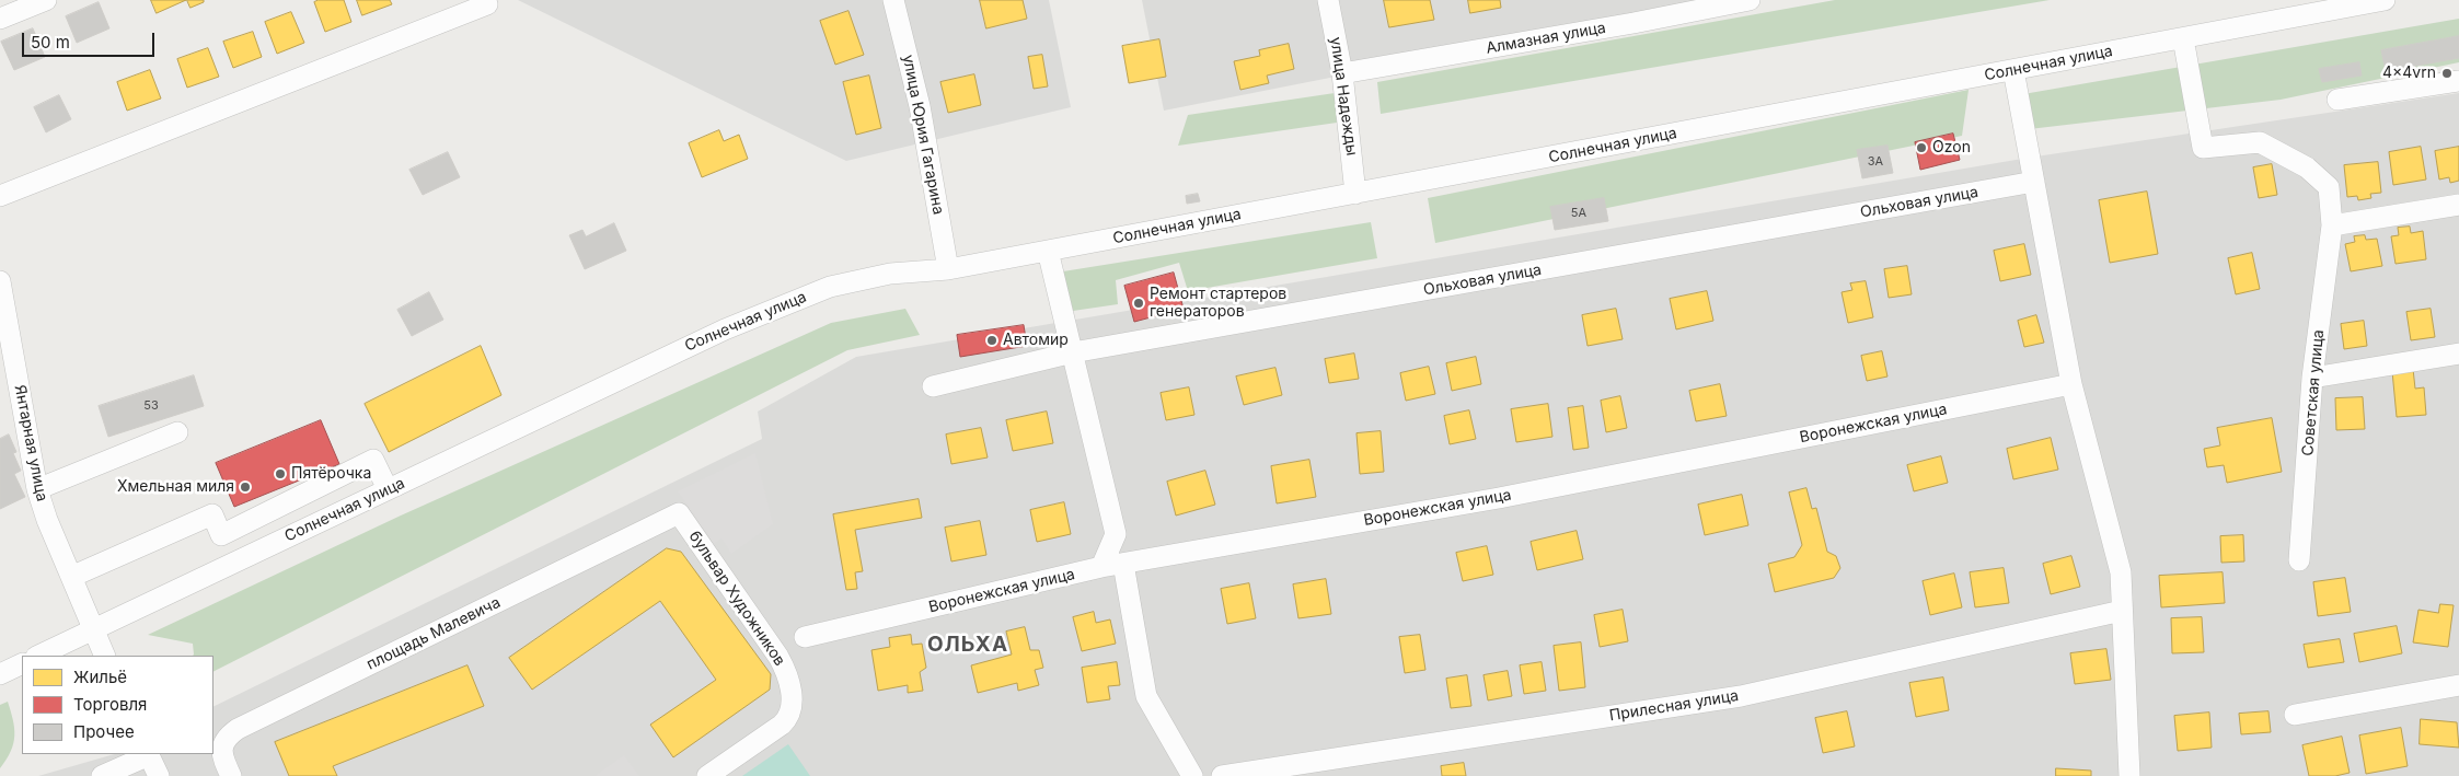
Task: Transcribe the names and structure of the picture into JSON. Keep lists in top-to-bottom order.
{
  "streets": {
    "street": [
      "Алмазная улица",
      "Солнечная улица",
      "улица Надежды",
      "улица Юрия Гагарина",
      "Ольховая улица",
      "Советская улица",
      "Воронежская улица",
      "Янтарная улица",
      "бульвар Художников",
      "площадь Малевича",
      "Прилесная улица"
    ]
  },
  "crossings": [
    ["Алмазная улица", "улица Надежды"],
    ["Солнечная улица", "улица Надежды"],
    ["Солнечная улица", "улица Юрия Гагарина"],
    ["Солнечная улица", "Советская улица"],
    ["Солнечная улица", "Янтарная улица"],
    ["бульвар Художников", "площадь Малевича"]
  ],
  "districts": ["ОЛЬХА"],
  "places": [
    "4x4vrn",
    "Ozon",
    "Ремонт стартеров генераторов",
    "Автомир",
    "Пятёрочка",
    "Хмельная миля"
  ],
  "house_numbers": ["3А", "5А", "53"],
  "legend": ["Жильё", "Торговля", "Прочее"],
  "scale_bar": "50 m"
}
